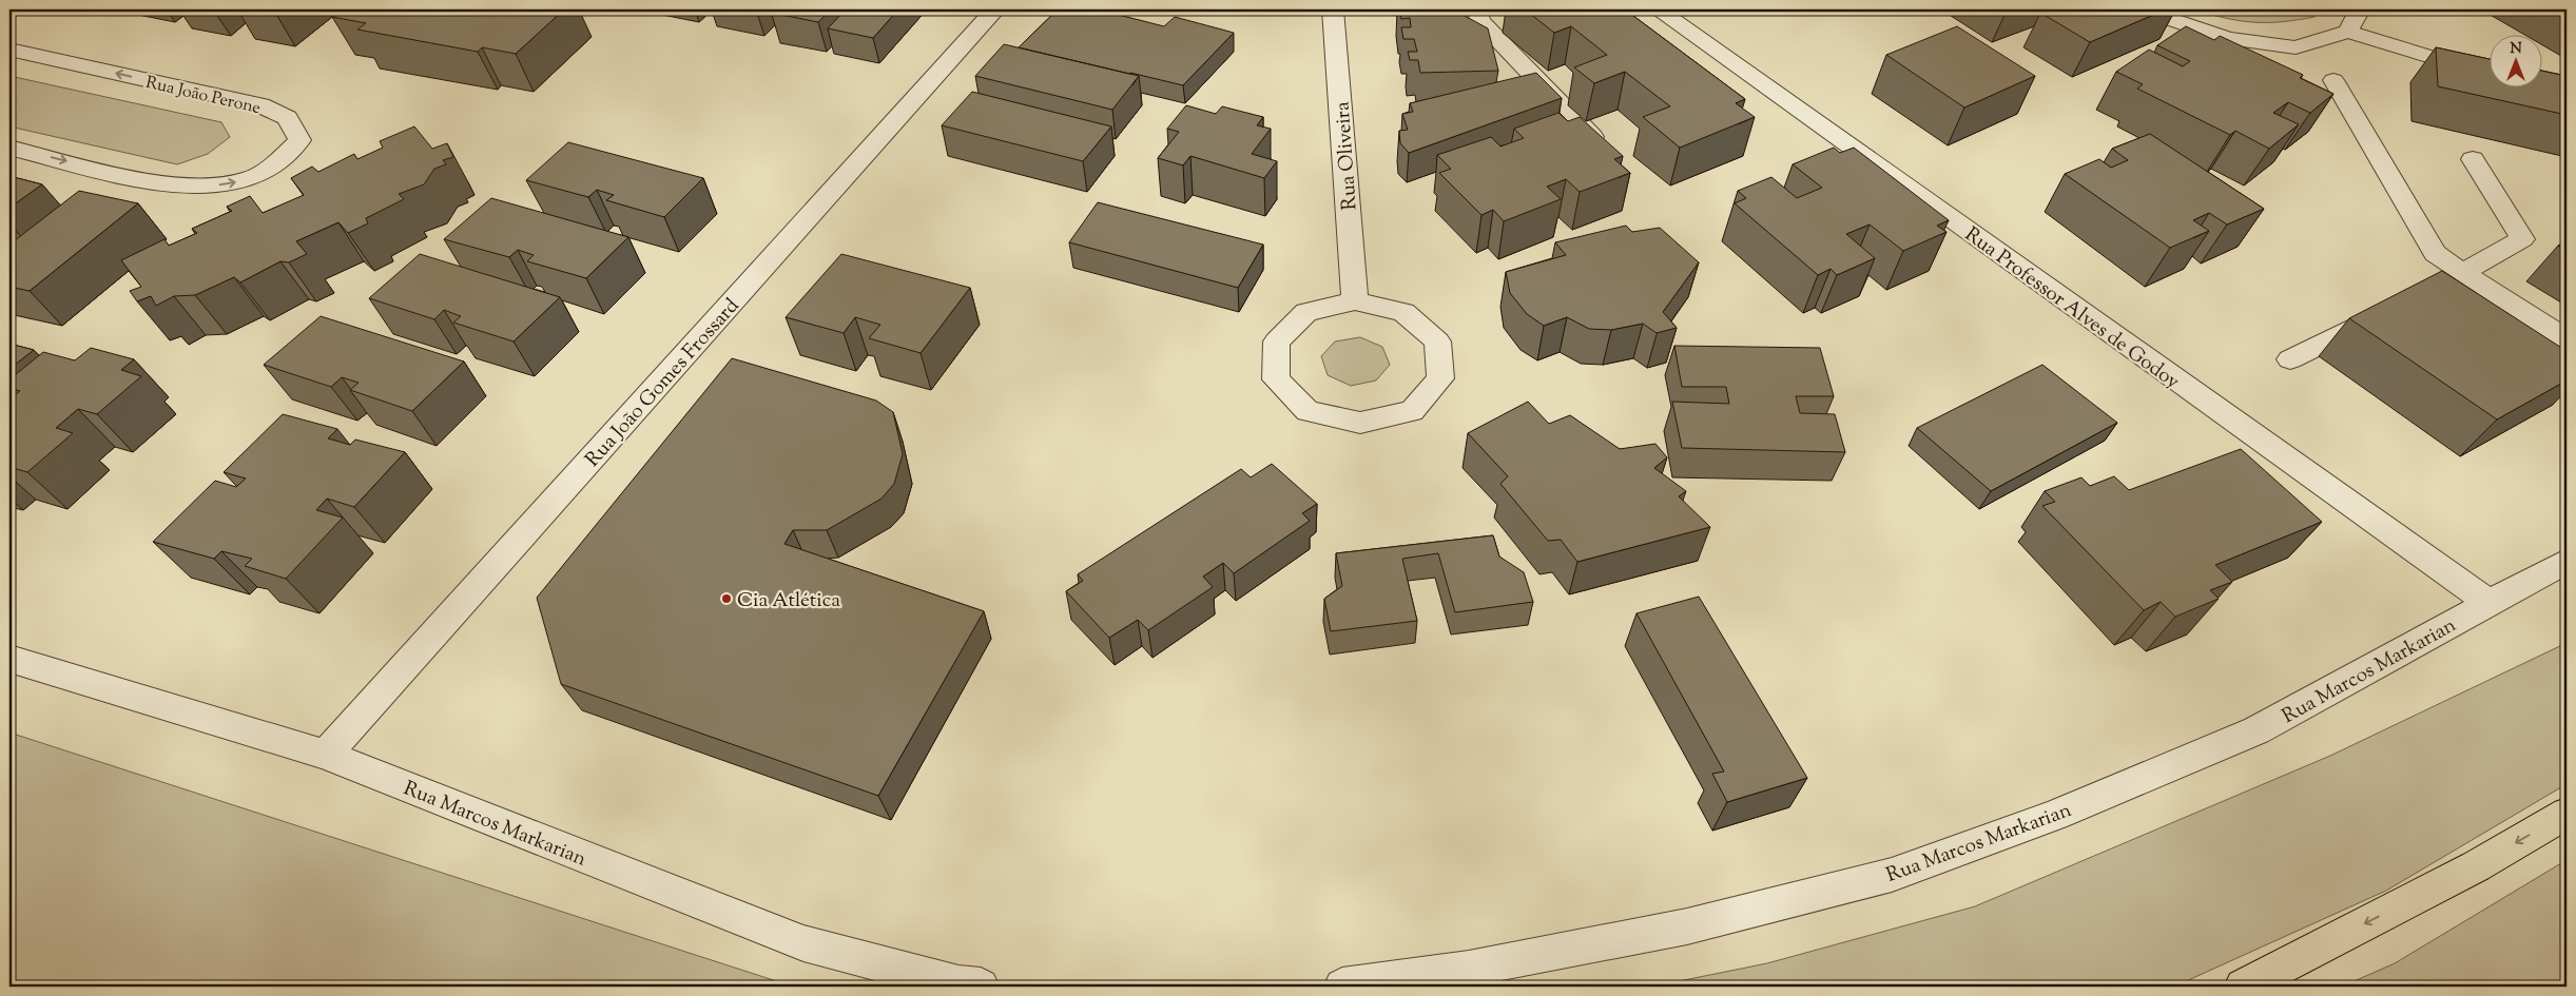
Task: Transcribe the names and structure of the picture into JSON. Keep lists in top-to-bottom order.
{
  "streets": {
    "street": [
      "Rua João Perone",
      "Rua Oliveira",
      "Rua Professor Alves de Godoy",
      "Rua João Gomes Frossard",
      "Rua Marcos Markarian"
    ]
  },
  "crossings": [
    ["Rua Professor Alves de Godoy", "Rua Marcos Markarian"],
    ["Rua João Gomes Frossard", "Rua Marcos Markarian"]
  ],
  "places": ["Cia Atlética"],
  "north": "top"
}
